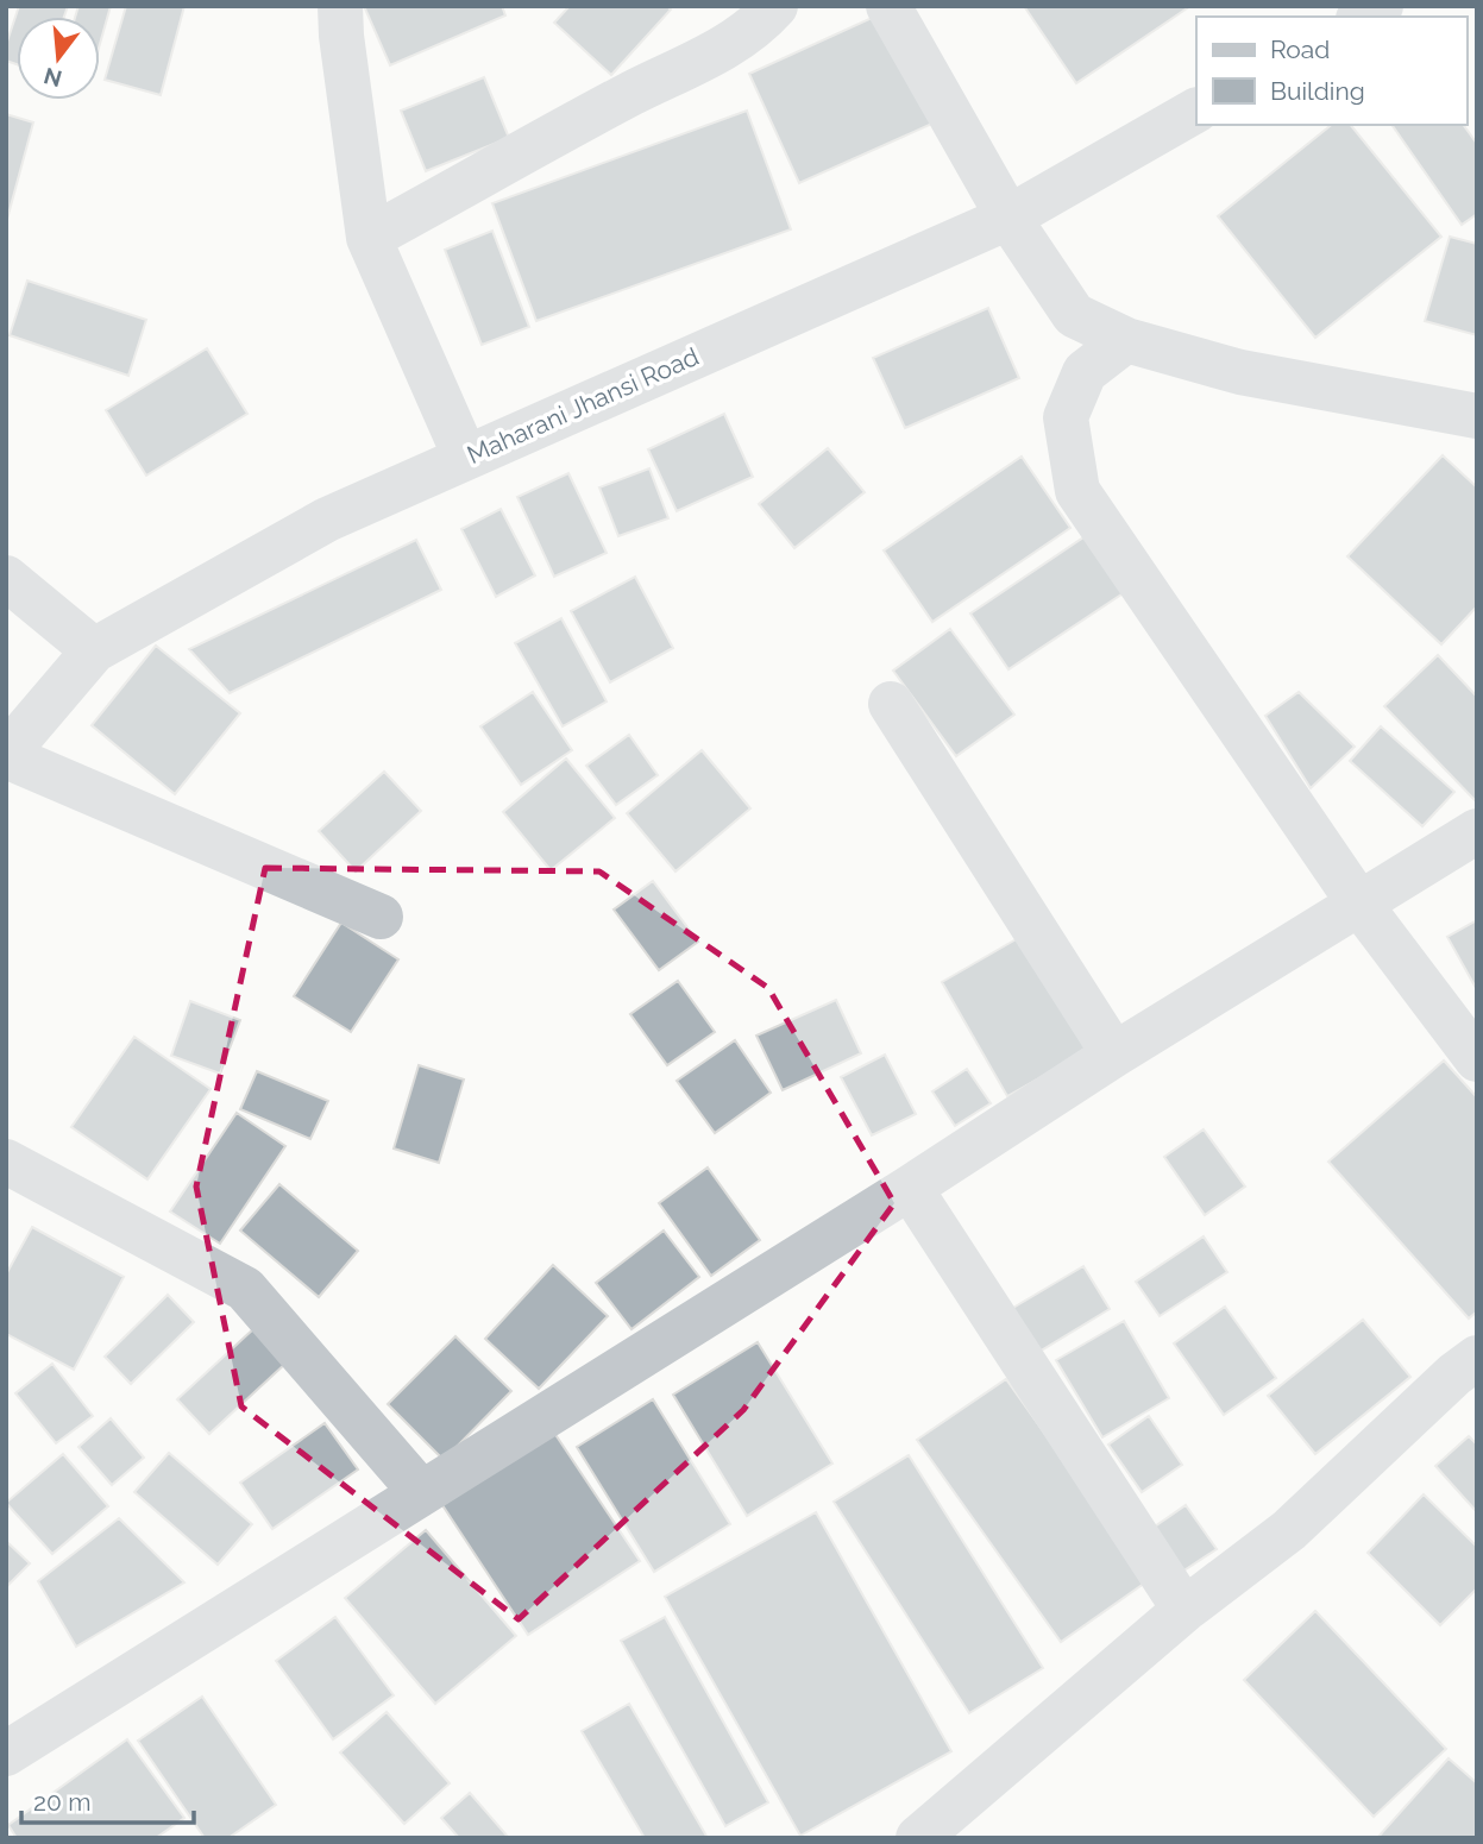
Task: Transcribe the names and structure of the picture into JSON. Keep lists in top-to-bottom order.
{
  "streets": {
    "street": ["Maharani Jhansi Road"]
  },
  "legend": ["Road", "Building"],
  "scale_bar": "20 m",
  "north": "bottom"
}
